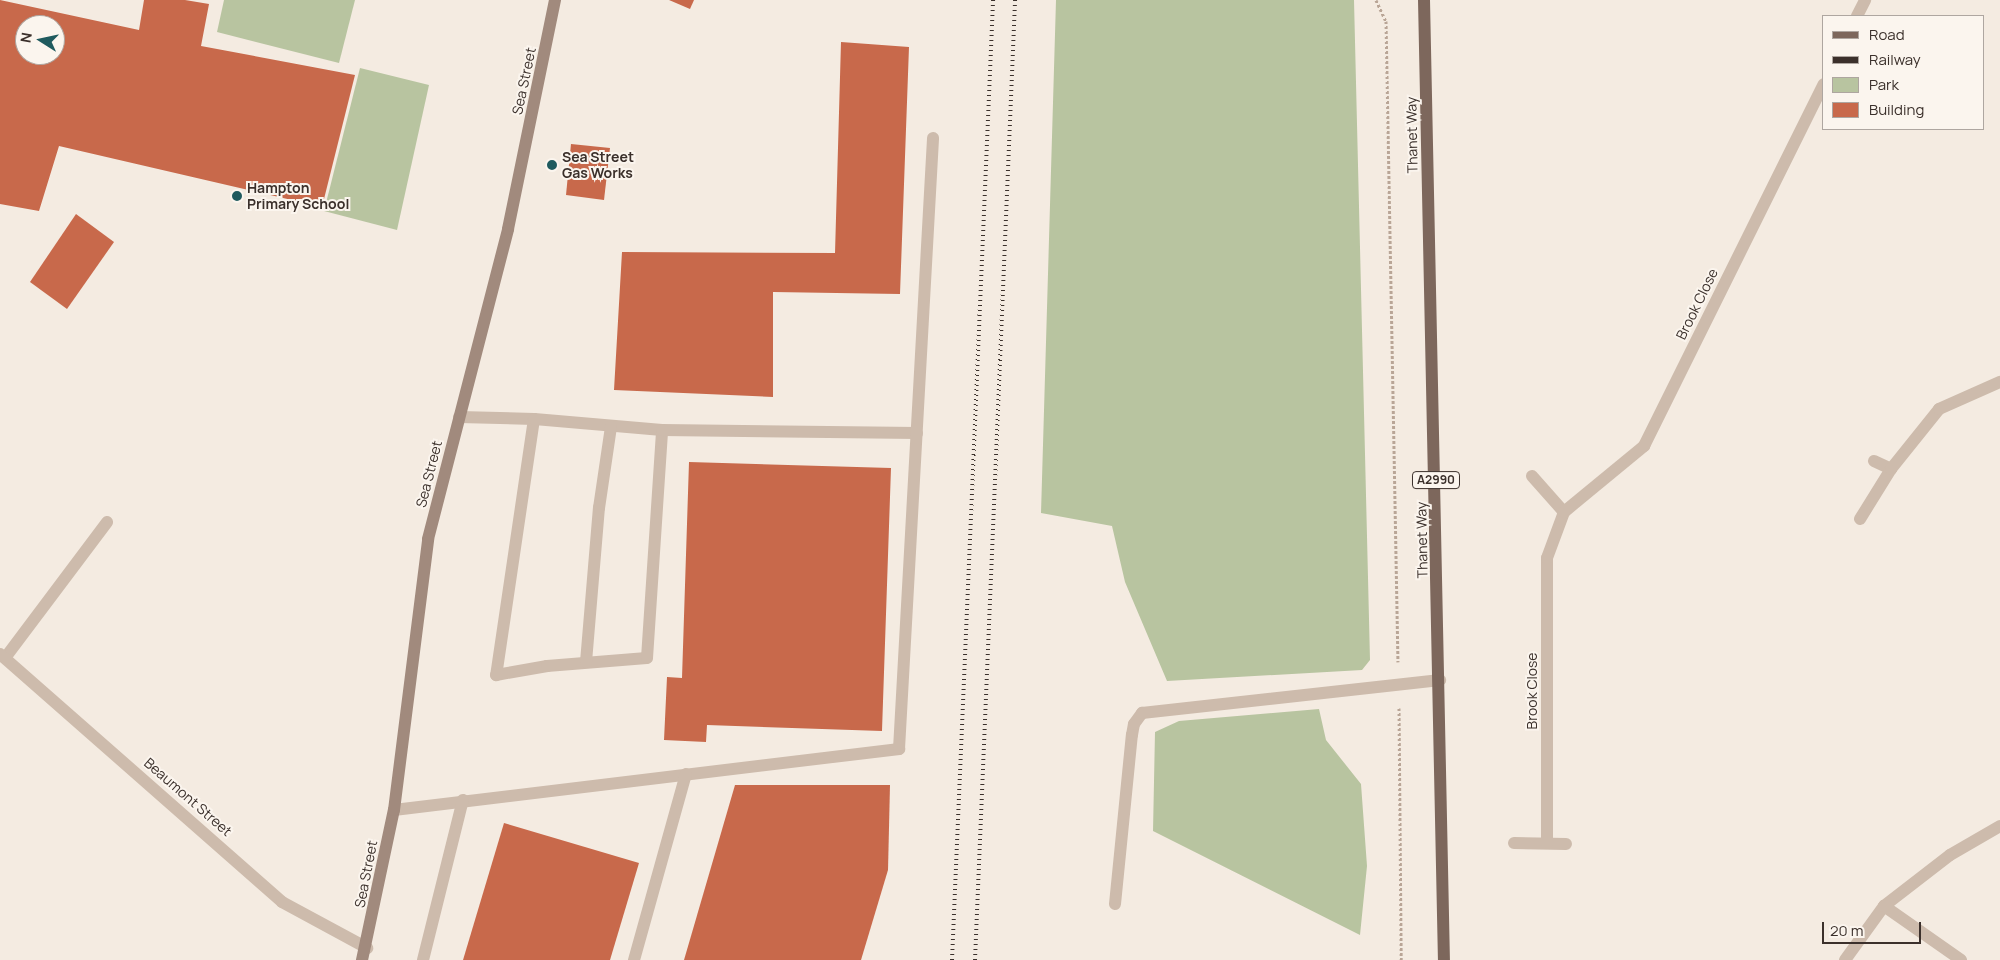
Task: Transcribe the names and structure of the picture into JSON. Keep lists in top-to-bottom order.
{
  "streets": {
    "main road": ["Sea Street", "Thanet Way", "A2990"],
    "street": ["Brook Close", "Beaumont Street"]
  },
  "crossings": [
    ["Sea Street", "Beaumont Street"]
  ],
  "places": ["Sea Street Gas Works", "Hampton Primary School"],
  "legend": [
    "Road",
    "Railway",
    "Park",
    "Building"
  ],
  "scale_bar": "20 m",
  "north": "left"
}
